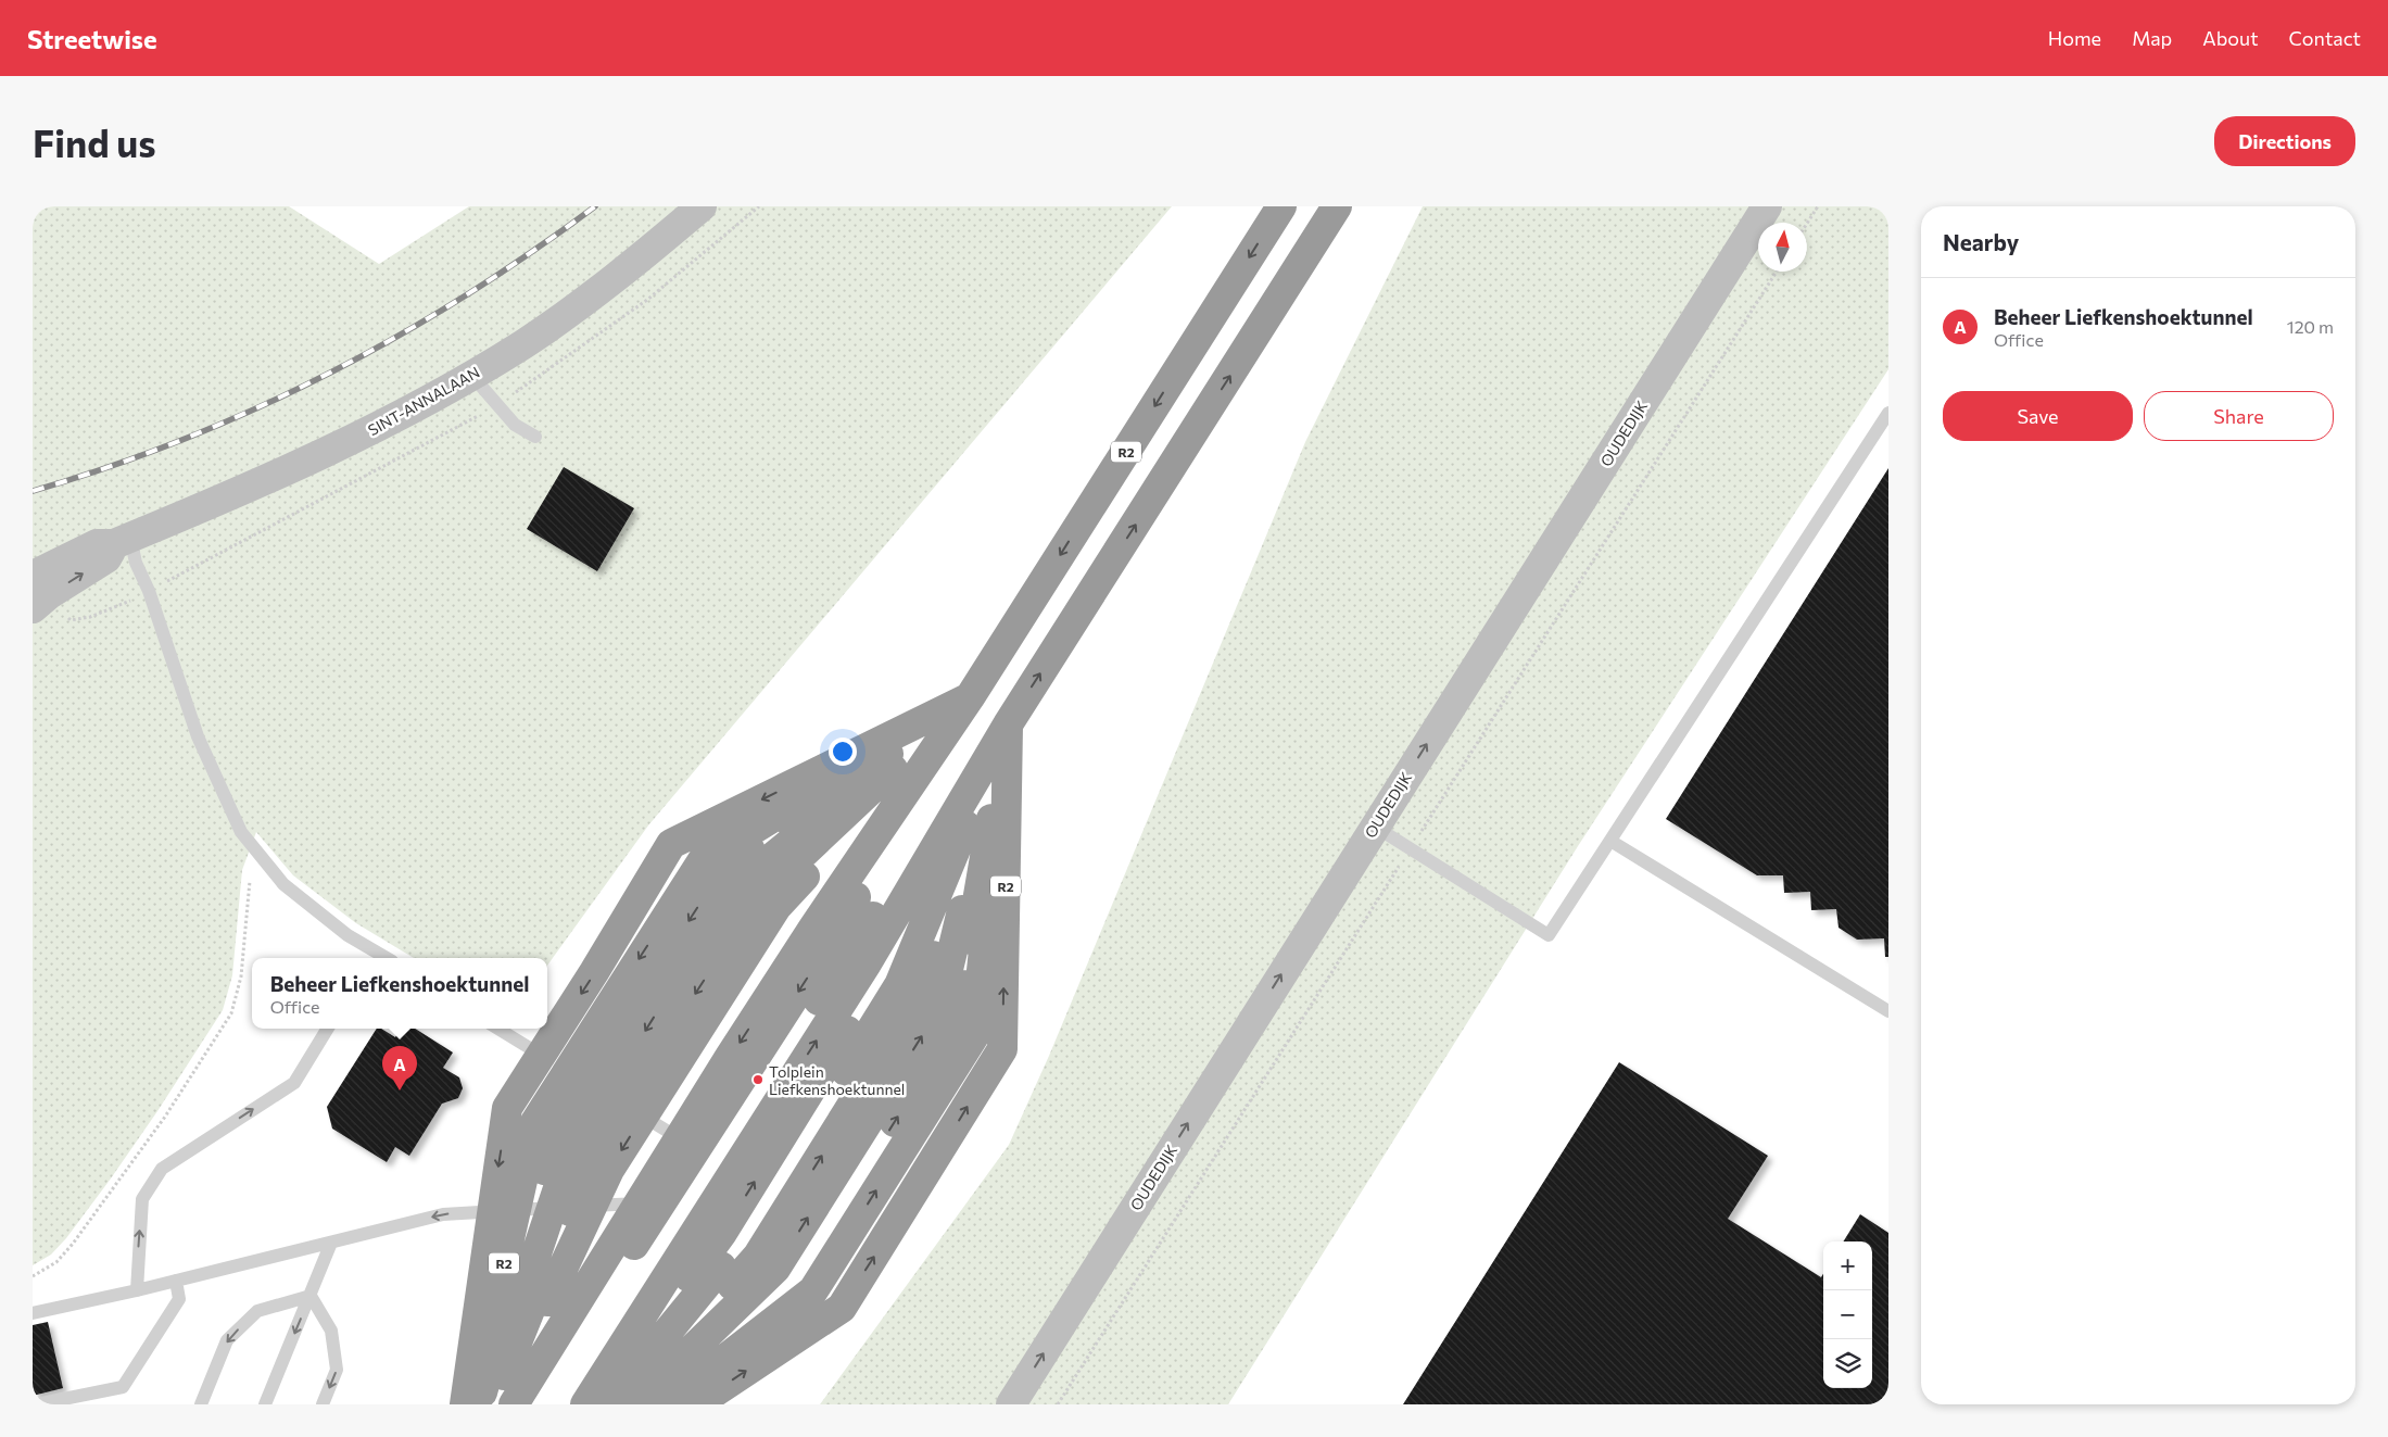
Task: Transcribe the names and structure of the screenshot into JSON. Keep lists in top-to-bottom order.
{
  "streets": {
    "highway": ["R2"],
    "street": ["SINT-ANNALAAN", "OUDEDIJK"]
  },
  "one_way": ["OUDEDIJK"],
  "places": ["Tolplein Liefkenshoektunnel"],
  "north": "top",
  "page": {
    "header": "Streetwise",
    "nav": [
      "Home",
      "Map",
      "About",
      "Contact"
    ],
    "buttons": [
      "Directions",
      ["Save", "Share"]
    ],
    "title": "Find us",
    "heading": "Nearby",
    "list": [
      {
        "mark": "A",
        "name": "Beheer Liefkenshoektunnel",
        "note": "Office",
        "value": "120 m"
      }
    ],
    "popup": ["Beheer Liefkenshoektunnel", "Office"],
    "pins": "A",
    "map_buttons": ["+", "−"]
  }
}
